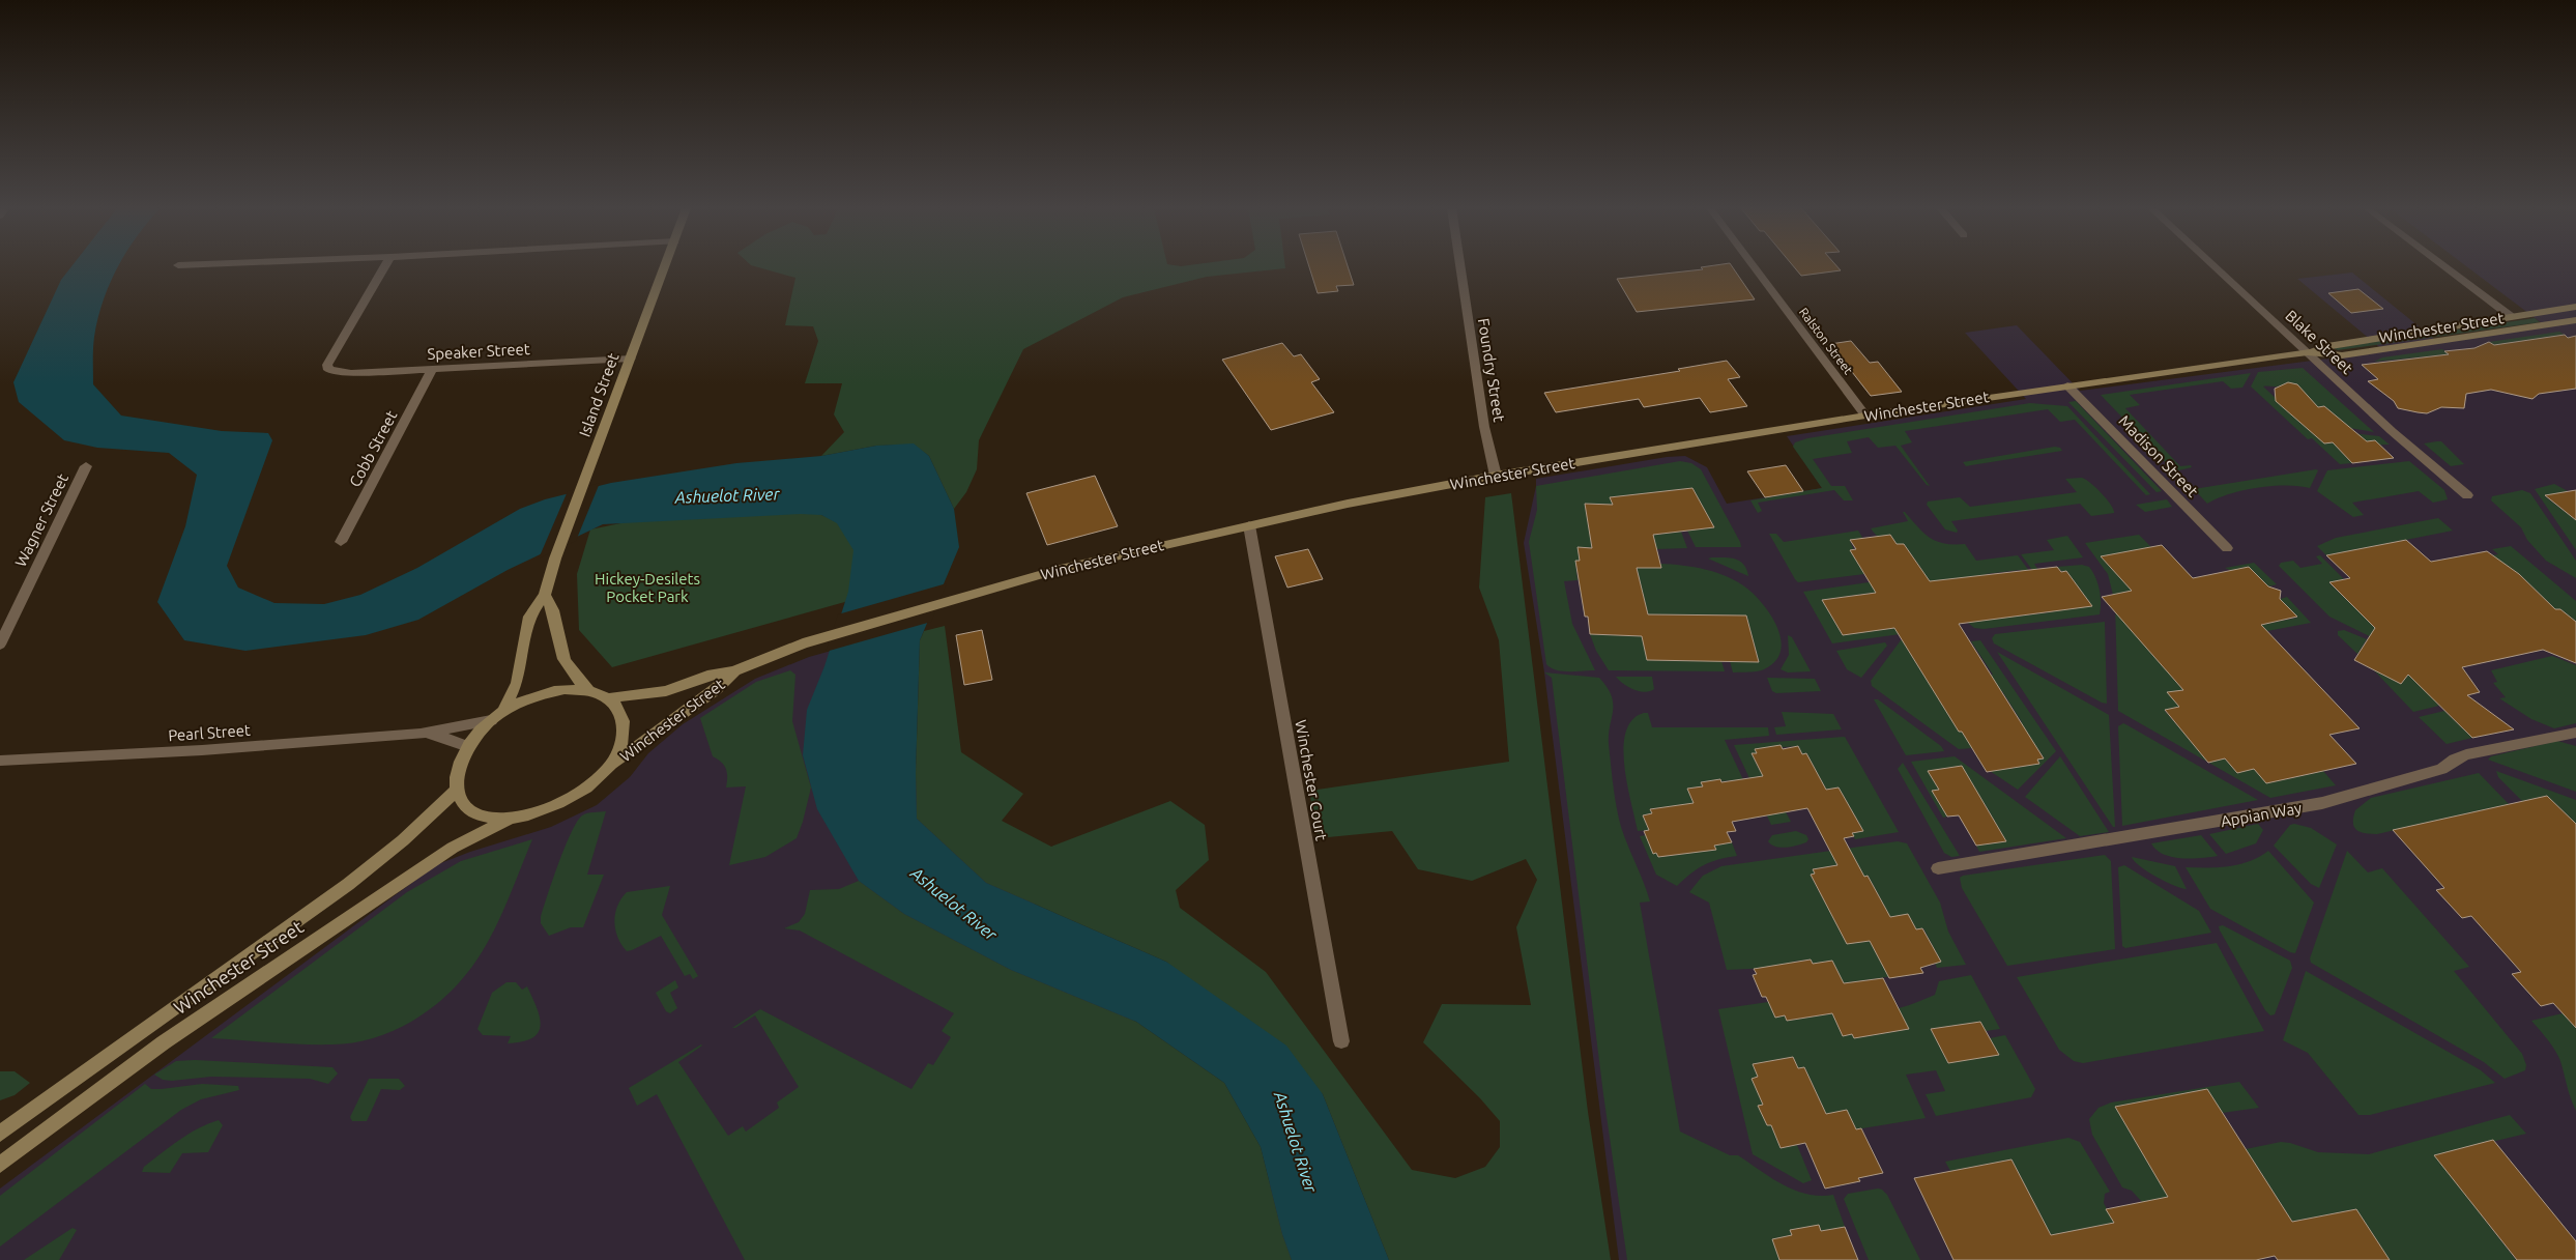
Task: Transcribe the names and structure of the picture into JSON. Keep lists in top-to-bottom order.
{
  "streets": {
    "street": [
      "Winchester Street",
      "Ralston Street",
      "Blake Street",
      "Speaker Street",
      "Foundry Street",
      "Island Street",
      "Cobb Street",
      "Madison Street",
      "Wagner Street",
      "Pearl Street",
      "Winchester Court",
      "Appian Way"
    ]
  },
  "crossings": [
    ["Winchester Street", "Ralston Street"],
    ["Winchester Street", "Blake Street"],
    ["Winchester Street", "Foundry Street"],
    ["Winchester Street", "Island Street"],
    ["Winchester Street", "Madison Street"],
    ["Winchester Street", "Pearl Street"],
    ["Winchester Street", "Winchester Court"],
    ["Speaker Street", "Island Street"],
    ["Speaker Street", "Cobb Street"],
    ["Island Street", "Pearl Street"]
  ],
  "water": ["Ashuelot River"],
  "parks": ["Hickey-Desilets Pocket Park"]
}
